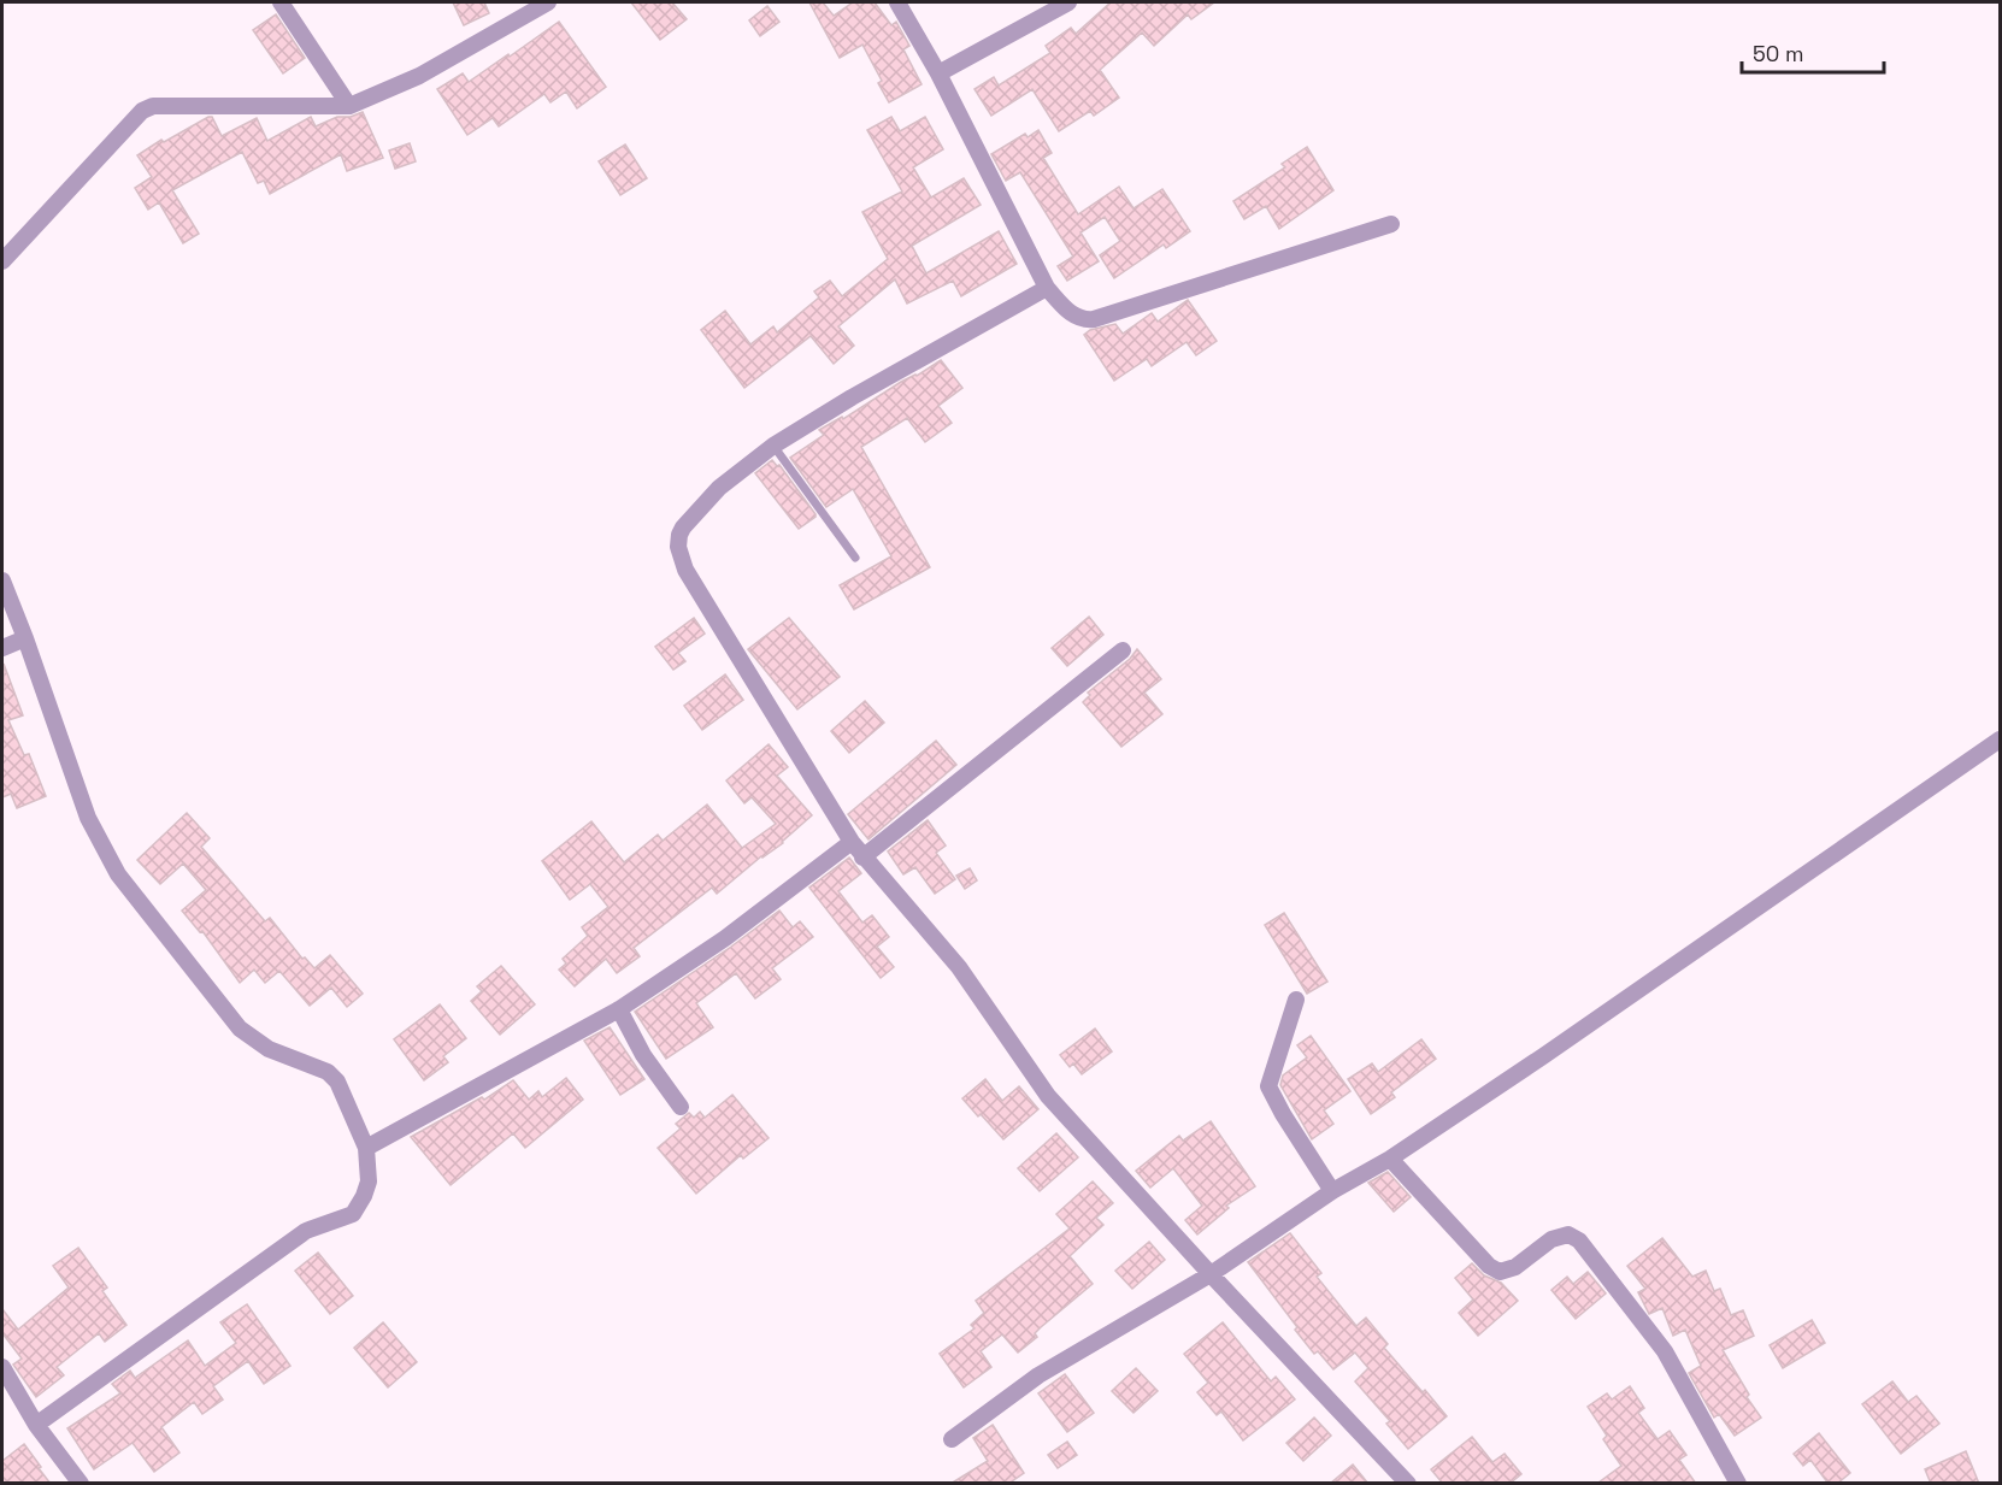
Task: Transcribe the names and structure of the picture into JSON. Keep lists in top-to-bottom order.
{
  "scale_bar": "50 m"
}
